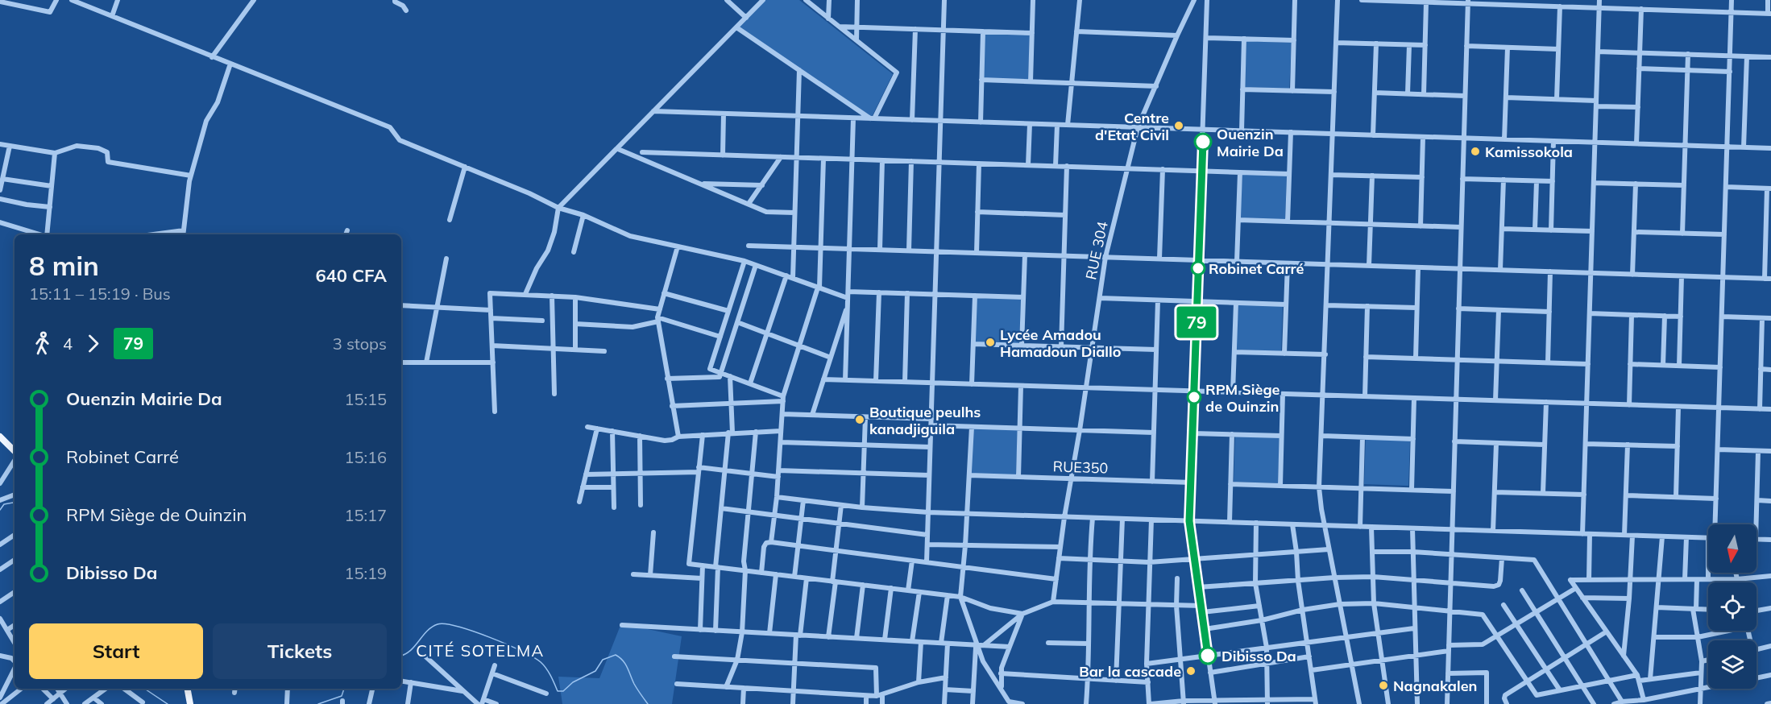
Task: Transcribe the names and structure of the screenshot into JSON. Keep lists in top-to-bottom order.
{
  "streets": {
    "street": ["RUE 304", "RUE350"]
  },
  "crossings": [
    ["RUE 304", "RUE350"]
  ],
  "districts": ["CITÉ SOTELMA"],
  "places": [
    "Centre d'Etat Civil",
    "Ouenzin Mairie Da",
    "Kamissokola",
    "Robinet Carré",
    "Lycée Amadou Hamadoun Diallo",
    "RPM Siège de Ouinzin",
    "Boutique peulhs kanadjiguila",
    "Dibisso Da",
    "Bar la cascade",
    "Nagnakalen"
  ],
  "lines": ["bus line 79"],
  "north": "bottom",
  "page": {
    "on_map": "79",
    "heading": ["8 min", "15:11 – 15:19 · Bus", "640 CFA"],
    "legs": ["4", "79", "3 stops"],
    "list": [
      {
        "name": "Ouenzin Mairie Da",
        "value": "15:15"
      },
      {
        "name": "Robinet Carré",
        "value": "15:16"
      },
      {
        "name": "RPM Siège de Ouinzin",
        "value": "15:17"
      },
      {
        "name": "Dibisso Da",
        "value": "15:19"
      }
    ],
    "buttons": ["Start", "Tickets"]
  }
}
